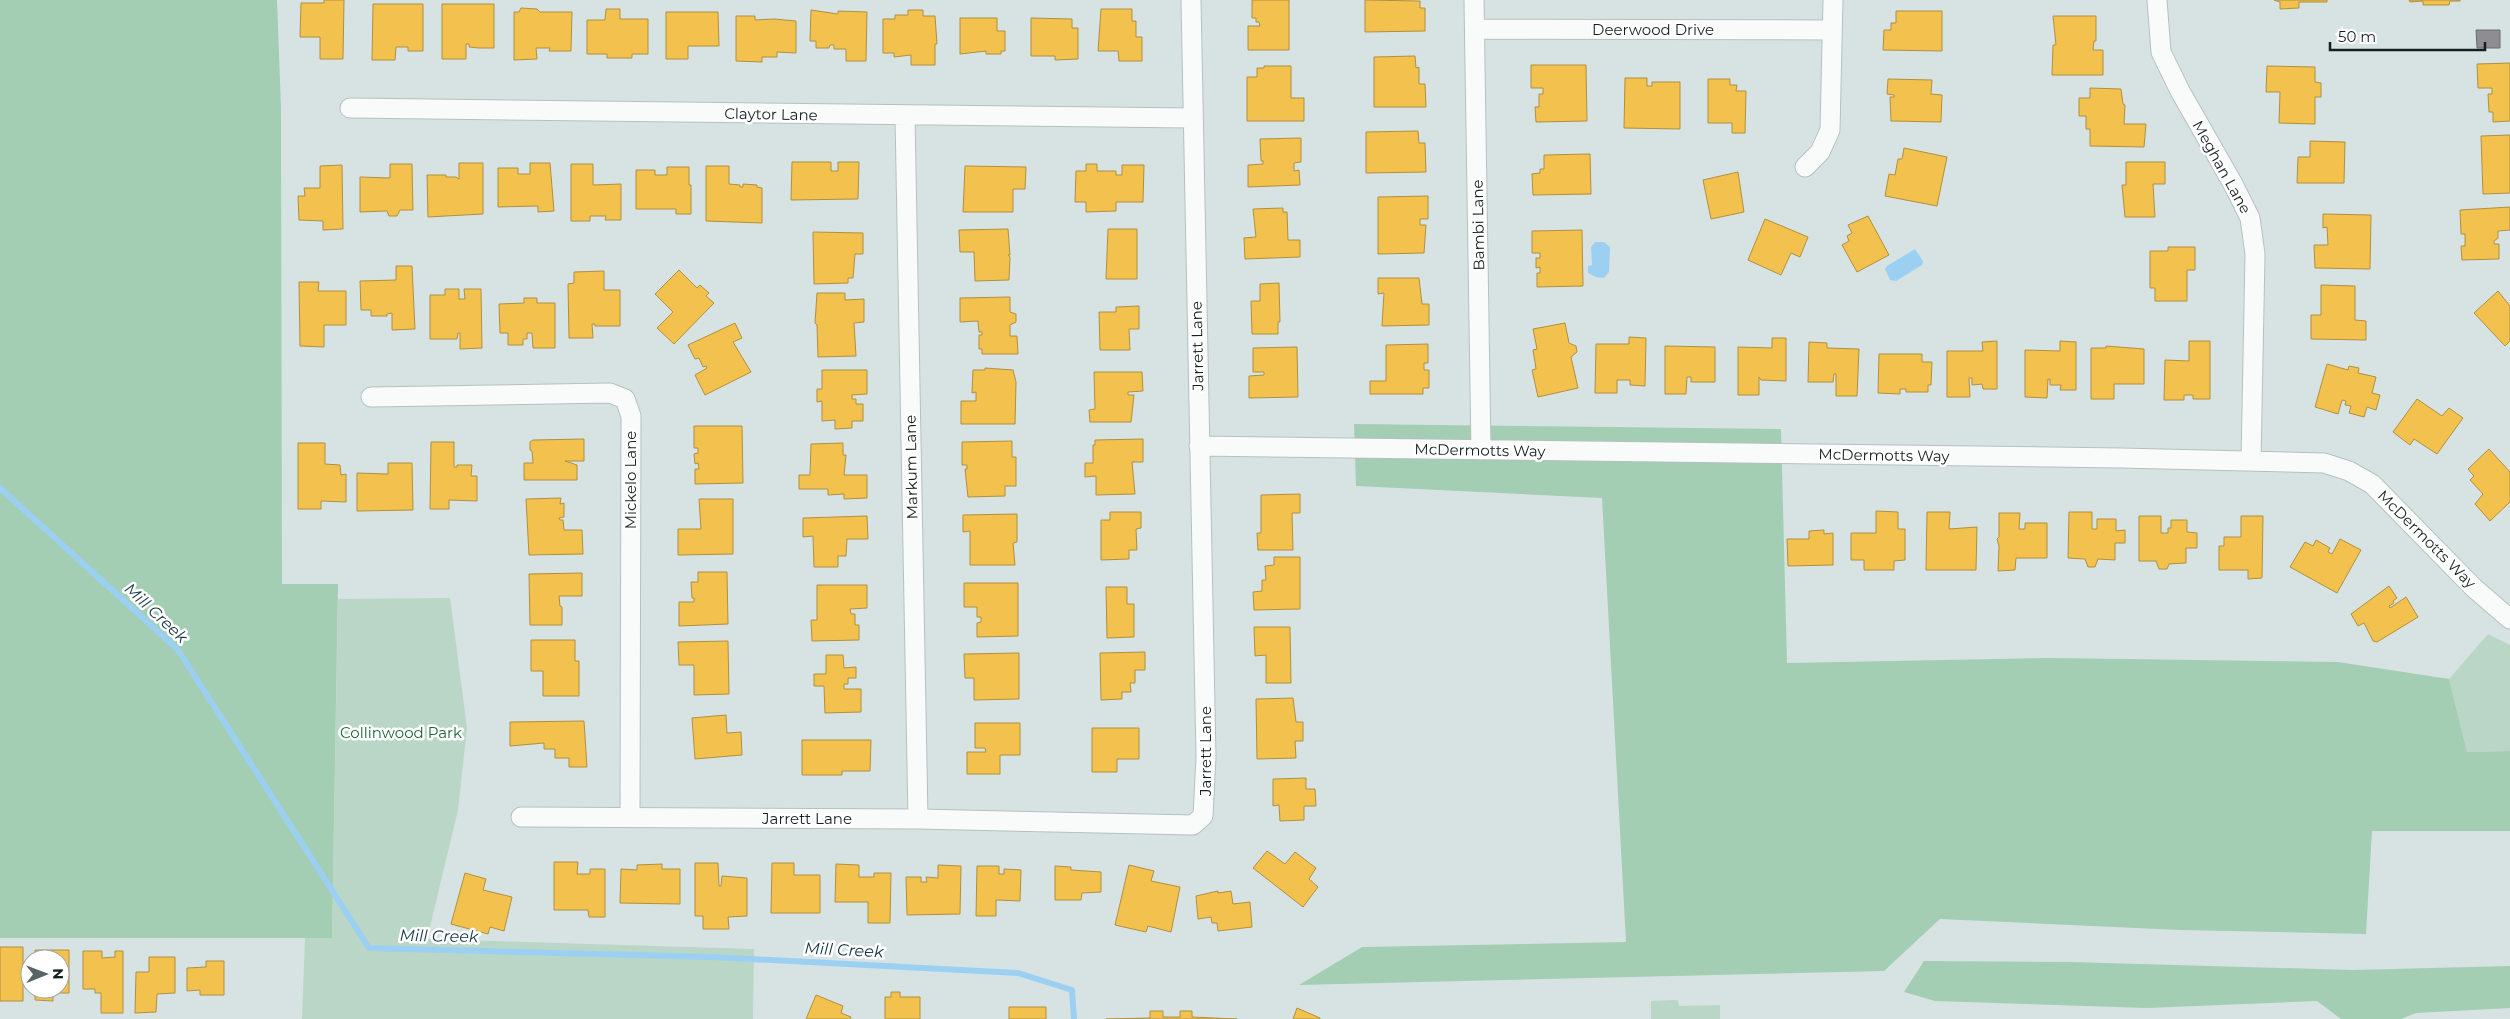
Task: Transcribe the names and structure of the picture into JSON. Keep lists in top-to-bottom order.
{
  "streets": {
    "street": [
      "Deerwood Drive",
      "Claytor Lane",
      "Meghan Lane",
      "Bambi Lane",
      "Jarrett Lane",
      "McDermotts Way",
      "Markum Lane",
      "Mickelo Lane"
    ]
  },
  "crossings": [
    ["Deerwood Drive", "Bambi Lane"],
    ["Claytor Lane", "Jarrett Lane"],
    ["Claytor Lane", "Markum Lane"],
    ["Meghan Lane", "McDermotts Way"],
    ["Bambi Lane", "McDermotts Way"],
    ["Jarrett Lane", "McDermotts Way"],
    ["Jarrett Lane", "Markum Lane"],
    ["Jarrett Lane", "Mickelo Lane"]
  ],
  "water": ["Mill Creek"],
  "parks": ["Collinwood Park"],
  "scale_bar": "50 m",
  "north": "right"
}
